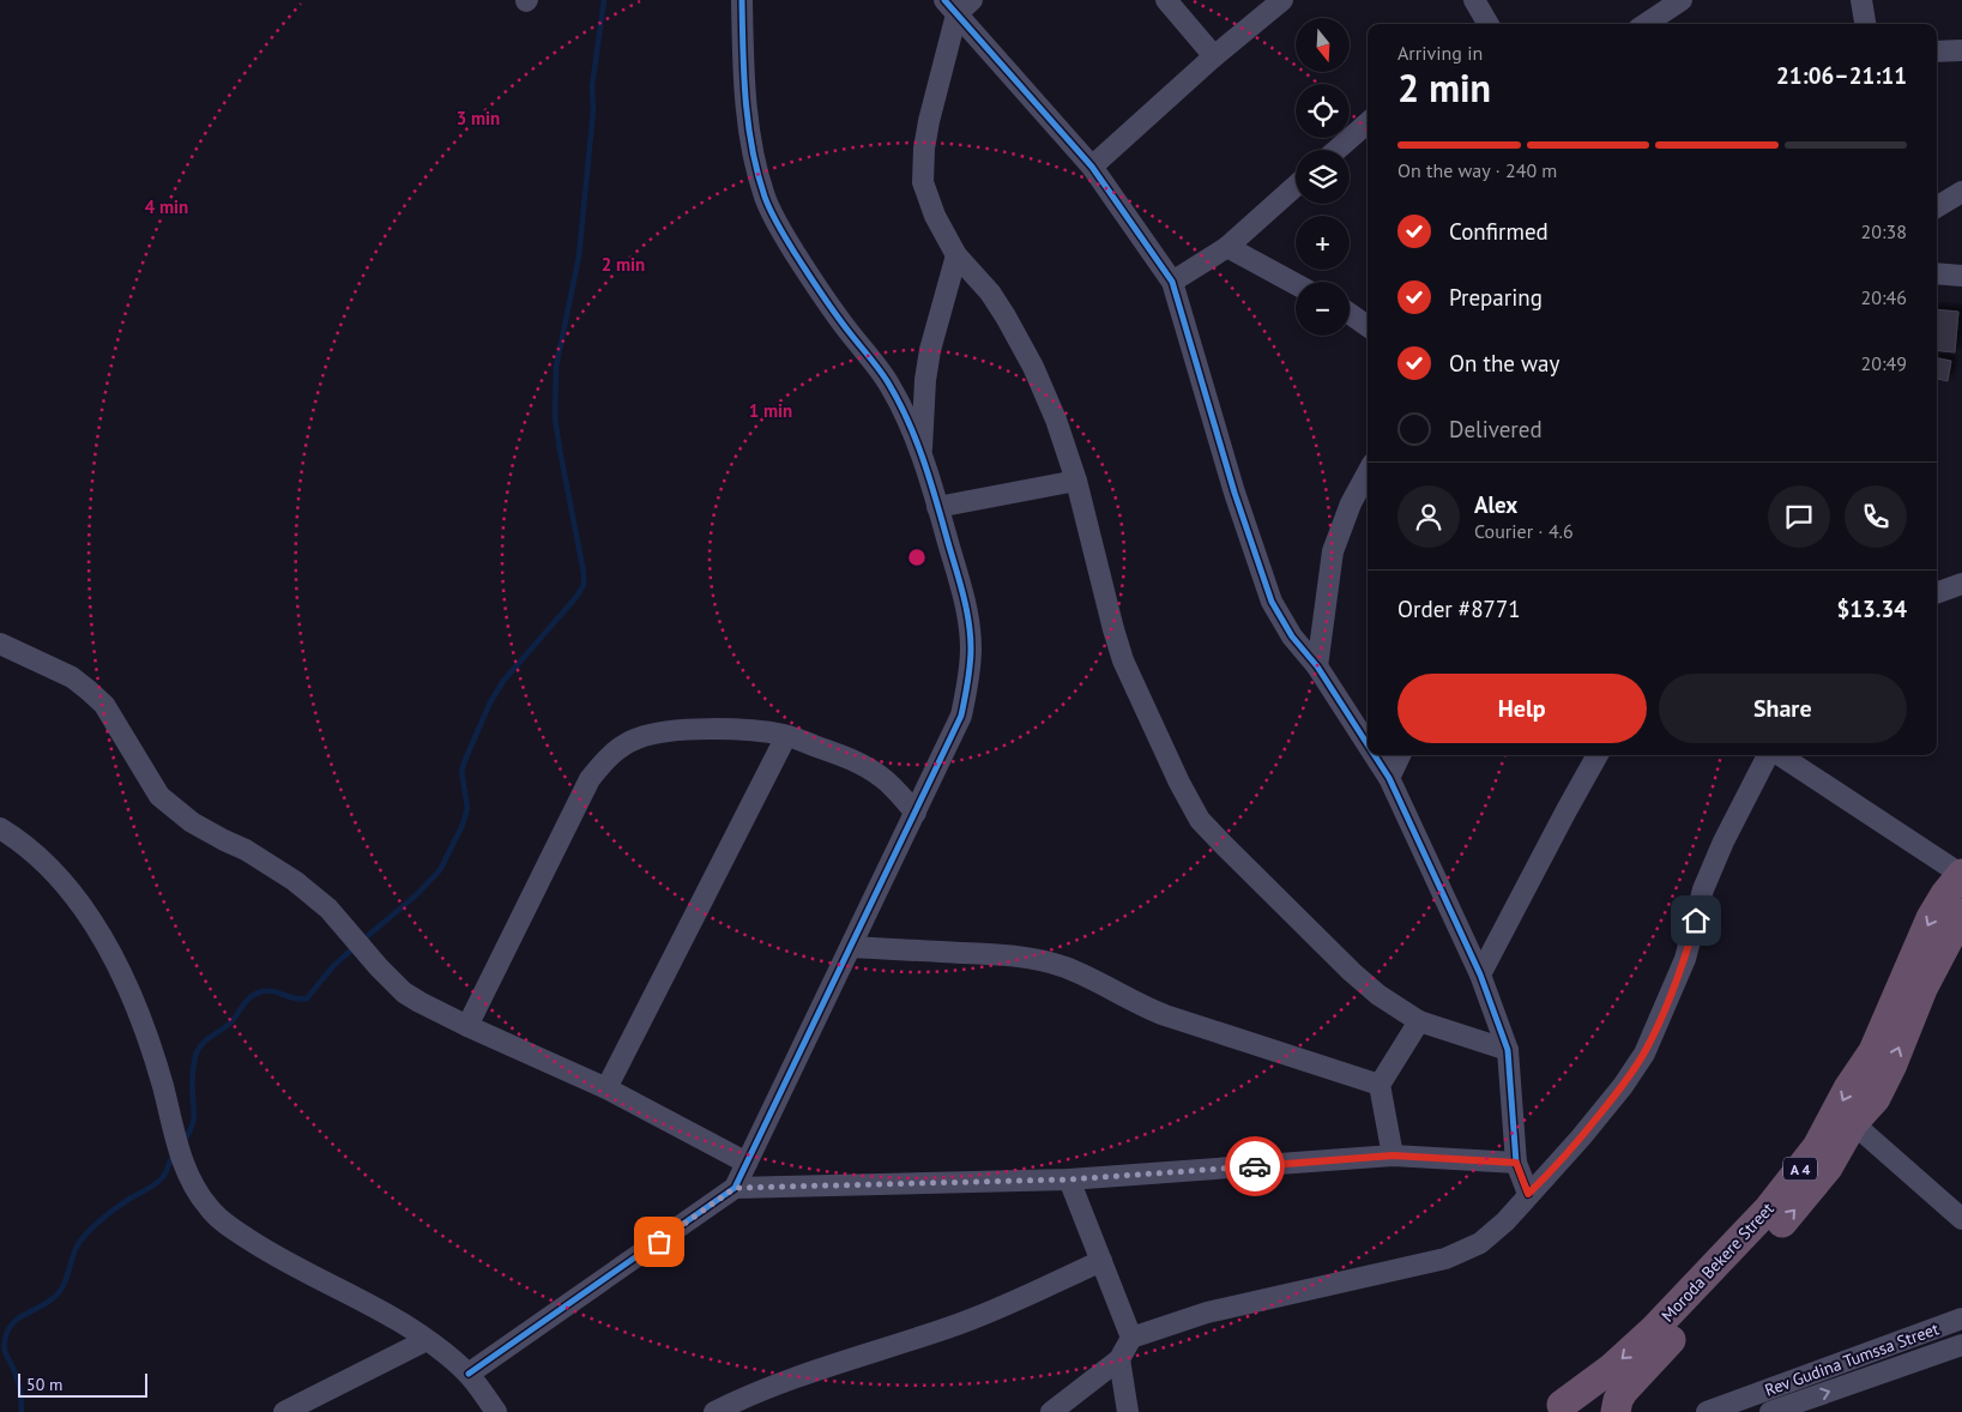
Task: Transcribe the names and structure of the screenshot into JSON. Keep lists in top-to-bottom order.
{
  "streets": {
    "highway": ["A 4", "Moroda Bekere Street"],
    "street": ["Rev Gudina Tumssa Street"]
  },
  "crossings": [
    ["A 4", "Moroda Bekere Street"]
  ],
  "scale_bar": "50 m",
  "north": "bottom",
  "page": {
    "map_buttons": ["+", "−"],
    "heading": ["2 min", "Arriving in", "21:06–21:11"],
    "panel": [
      "Alex",
      "Courier · 4.6",
      "Order #8771",
      "$13.34"
    ],
    "bar": "On the way · 240 m",
    "list": [
      ["Confirmed", "20:38"],
      ["Preparing", "20:46"],
      ["On the way", "20:49"],
      "Delivered"
    ],
    "buttons": ["Help", "Share"],
    "scale": "50 m"
  },
  "rings": [
    "3 min",
    "4 min",
    "2 min",
    "1 min"
  ]
}
